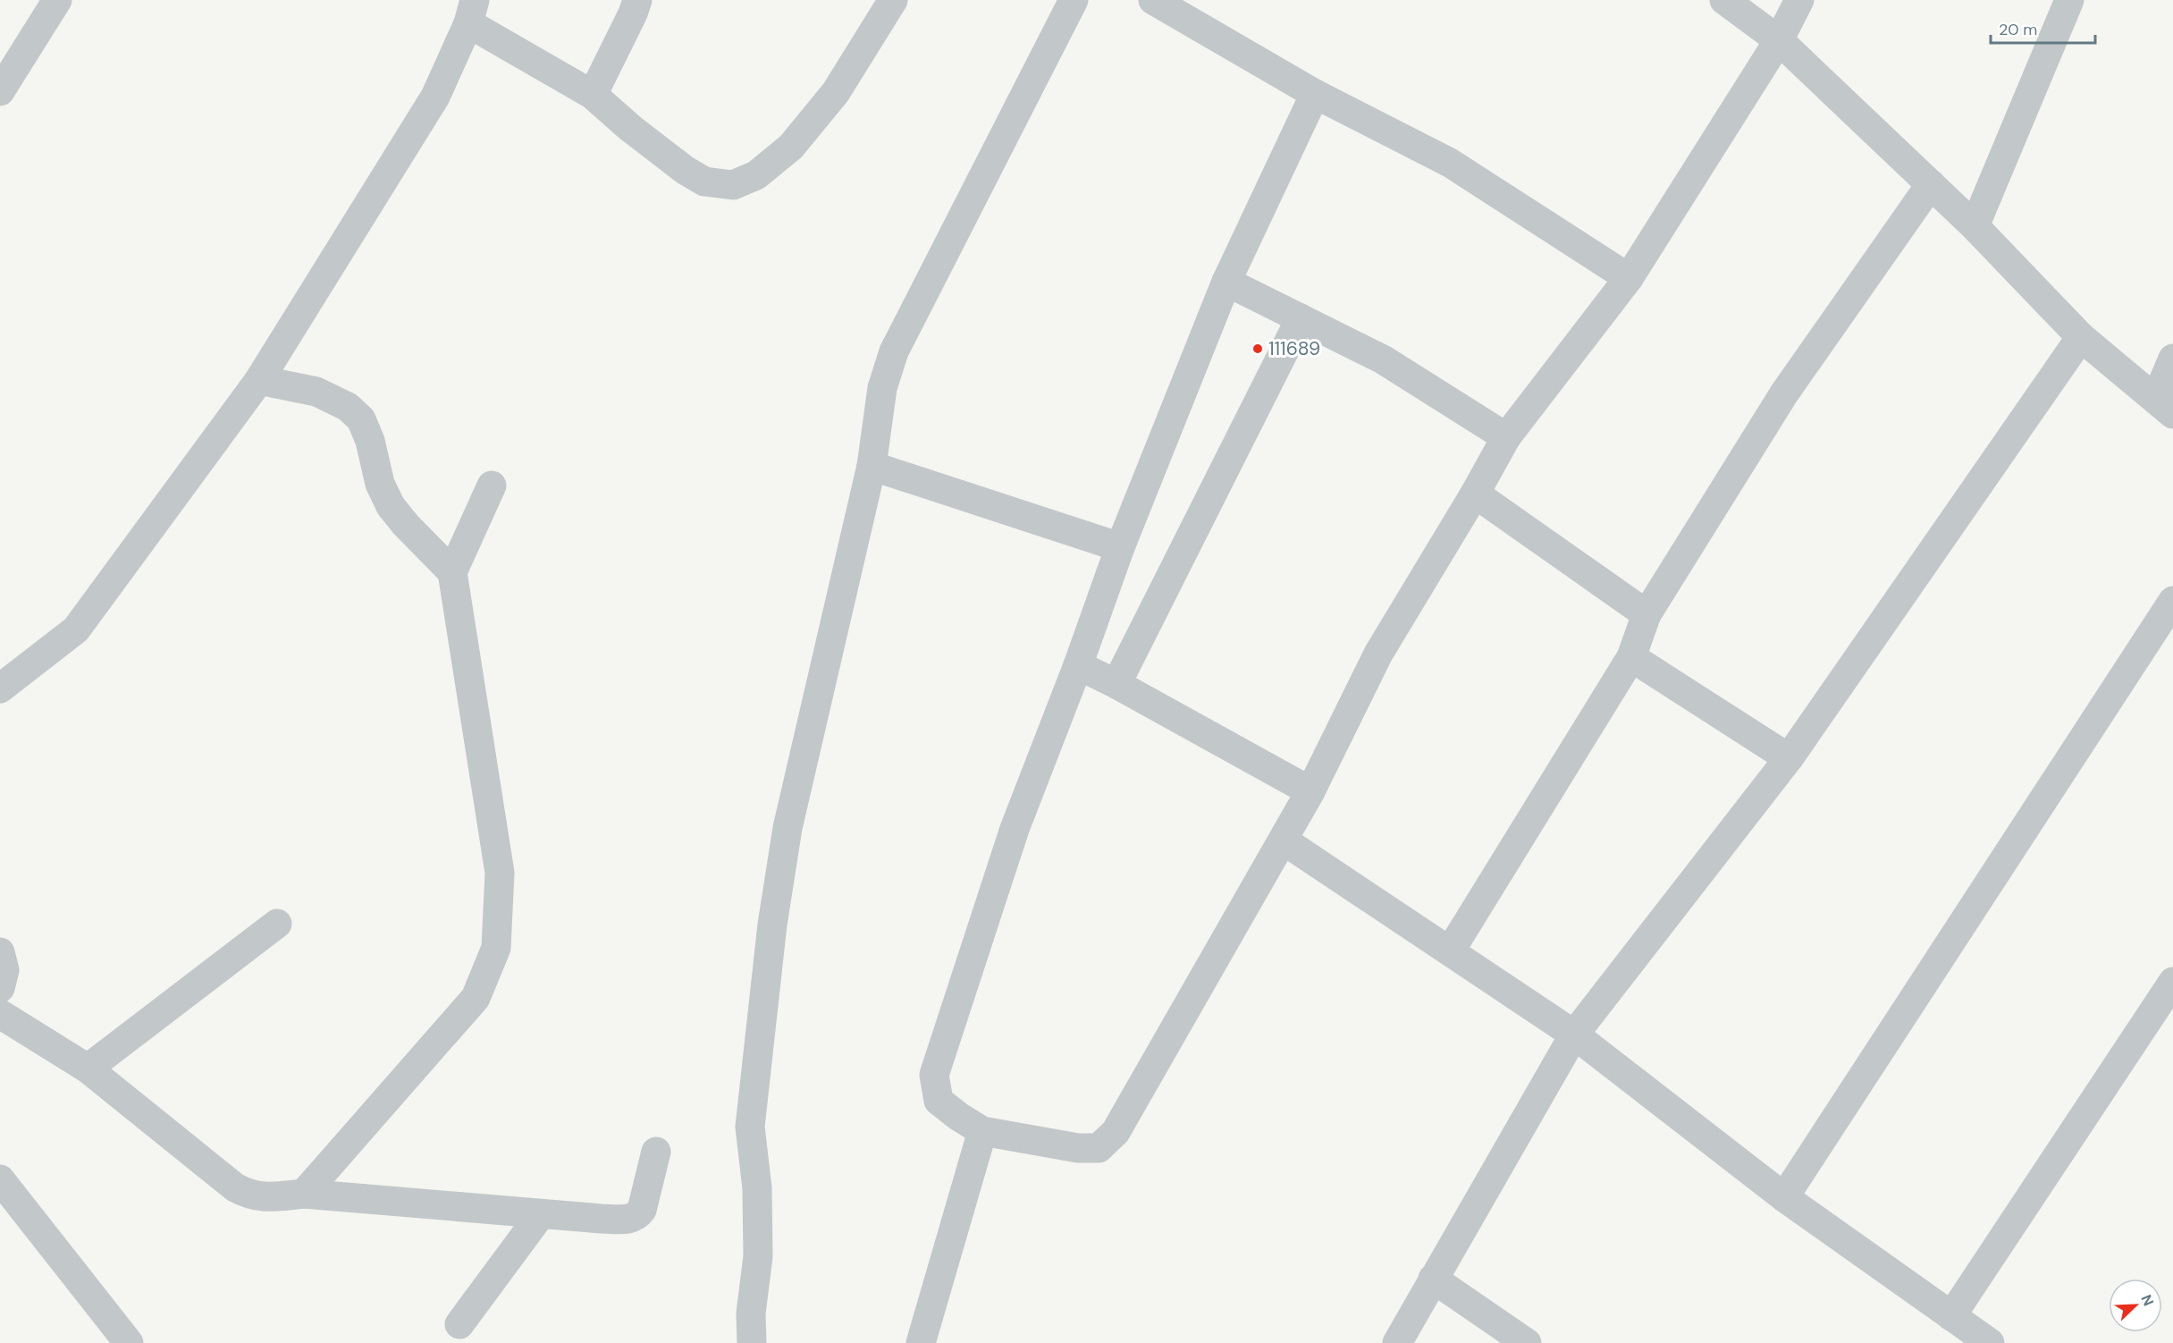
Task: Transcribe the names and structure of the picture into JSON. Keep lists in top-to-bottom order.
{
  "places": ["111689"],
  "scale_bar": "20 m",
  "north": "top right"
}
